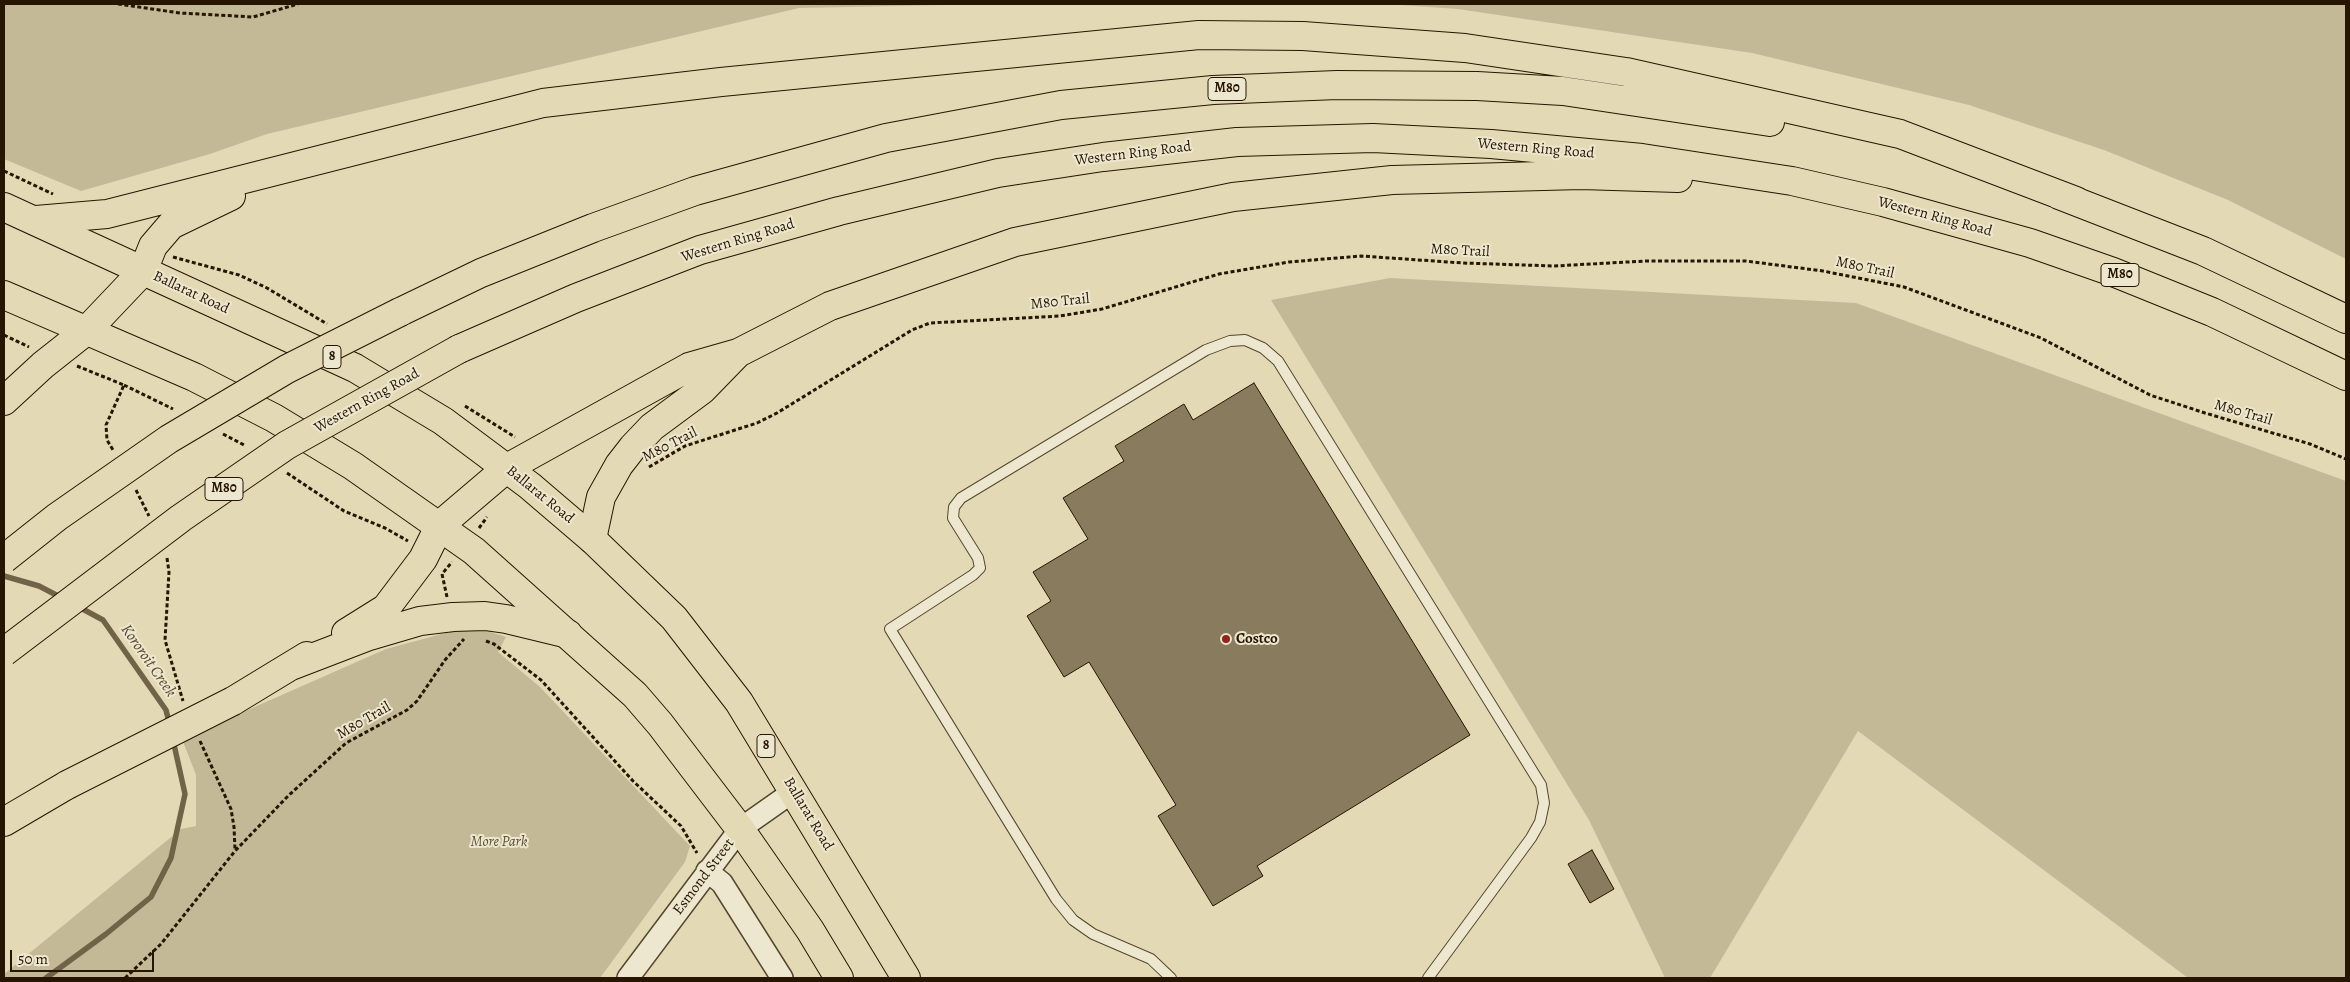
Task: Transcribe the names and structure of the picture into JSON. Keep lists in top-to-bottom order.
{
  "streets": {
    "highway": [
      "M80",
      "Western Ring Road",
      "Ballarat Road",
      "8"
    ],
    "street": ["Esmond Street"],
    "path": ["M80 Trail"]
  },
  "crossings": [
    ["Ballarat Road", "Esmond Street"]
  ],
  "water": ["Kororoit Creek"],
  "parks": ["More Park"],
  "places": ["Costco"],
  "scale_bar": "50 m"
}
